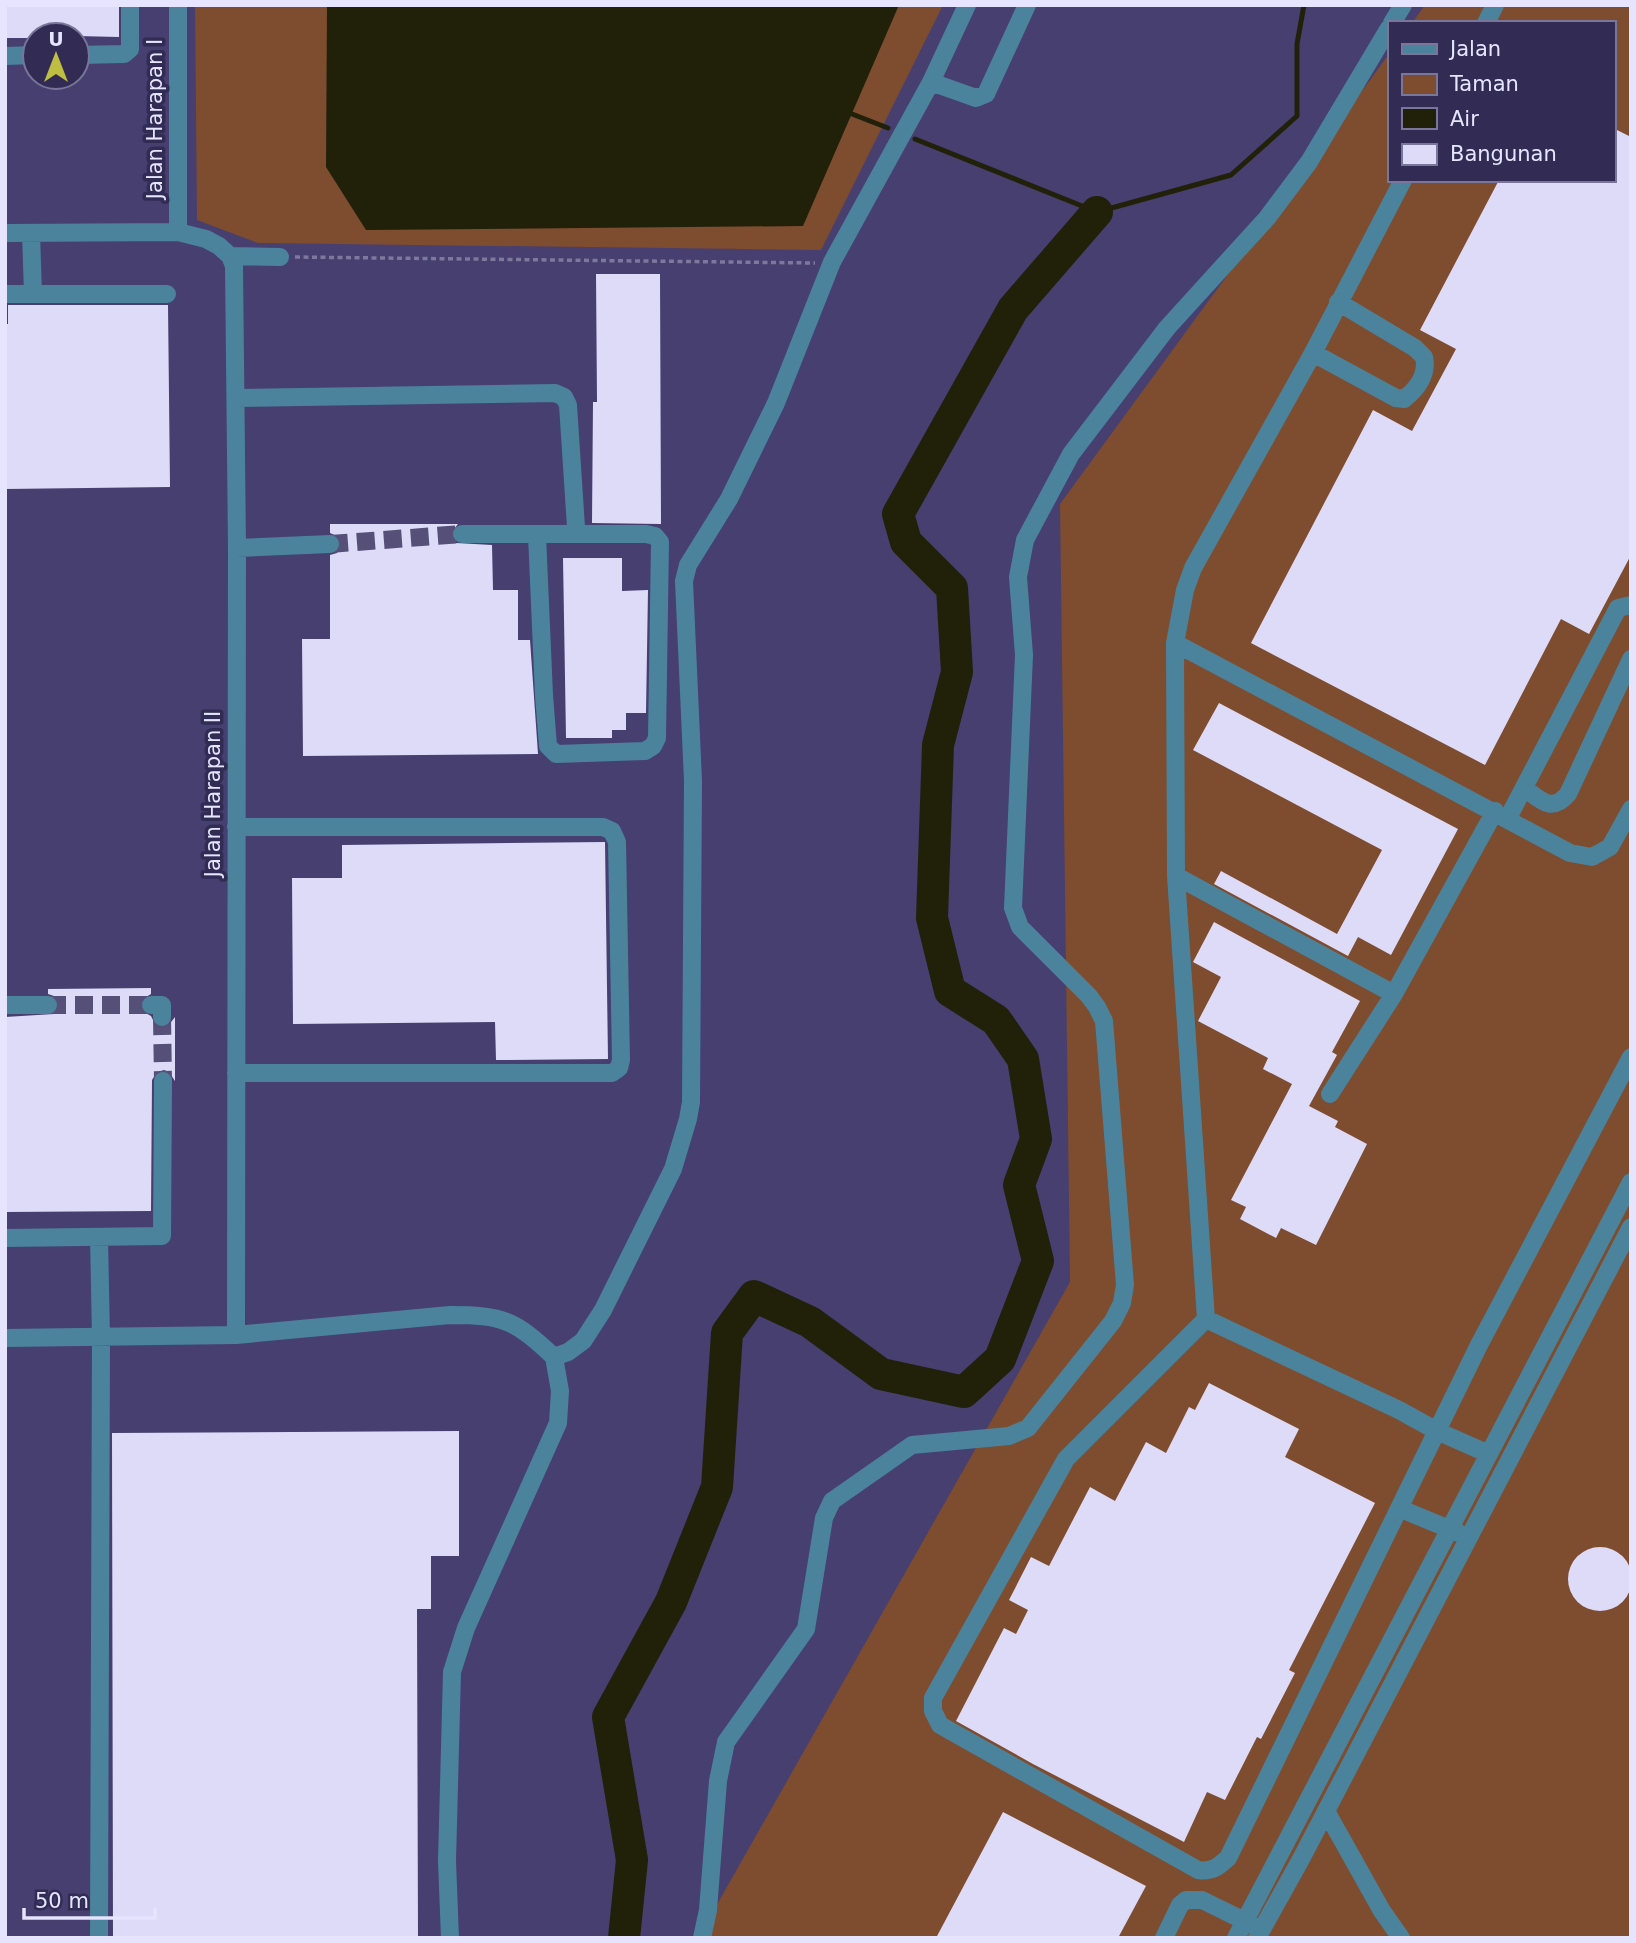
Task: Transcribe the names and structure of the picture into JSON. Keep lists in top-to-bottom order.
{
  "streets": {
    "street": ["Jalan Harapan I", "Jalan Harapan II"]
  },
  "legend": [
    "Jalan",
    "Taman",
    "Air",
    "Bangunan"
  ],
  "scale_bar": "50 m",
  "north": "top"
}
